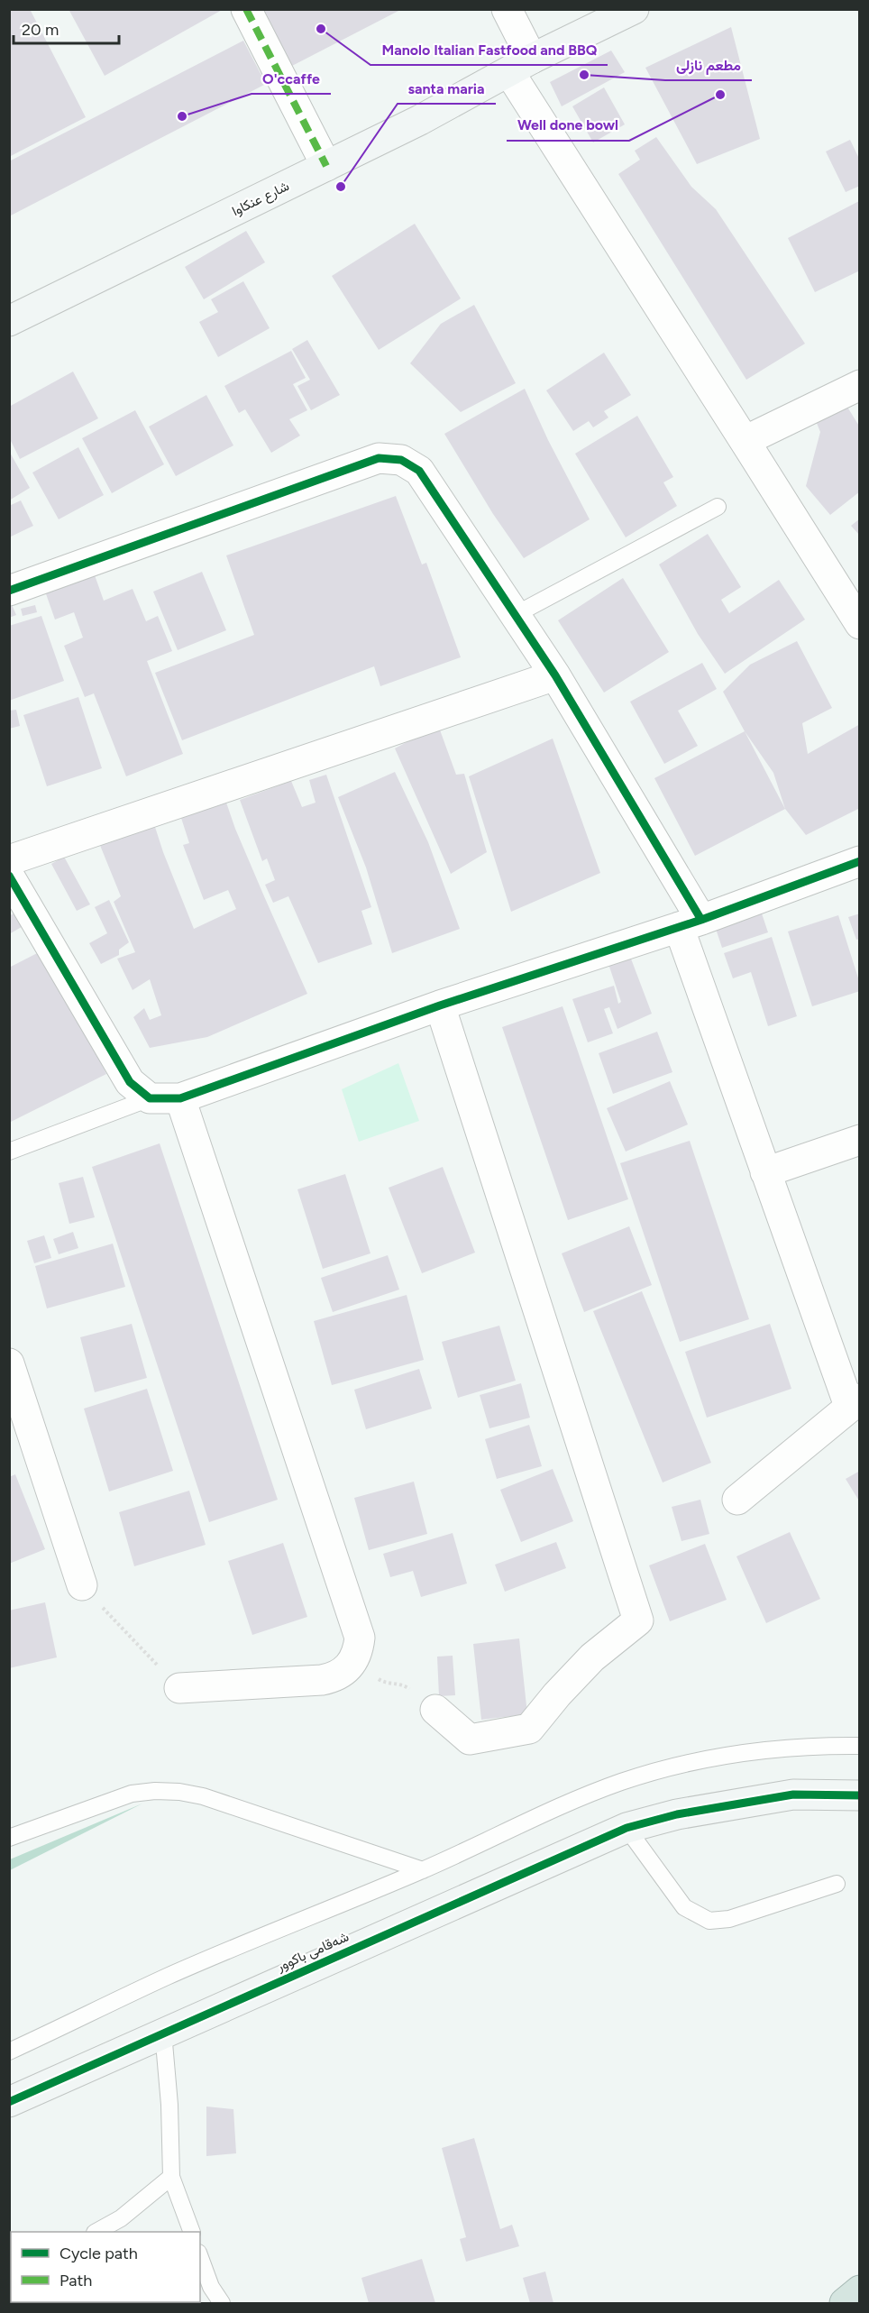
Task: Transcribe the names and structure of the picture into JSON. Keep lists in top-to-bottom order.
{
  "streets": {
    "street": ["شارع عنكاوا", "شەقامی باکوور"]
  },
  "places": [
    "Manolo Italian Fastfood and BBQ",
    "مطعم نازلى",
    "Well done bowl",
    "O'ccaffe",
    "santa maria"
  ],
  "legend": ["Cycle path", "Path"],
  "scale_bar": "20 m"
}
